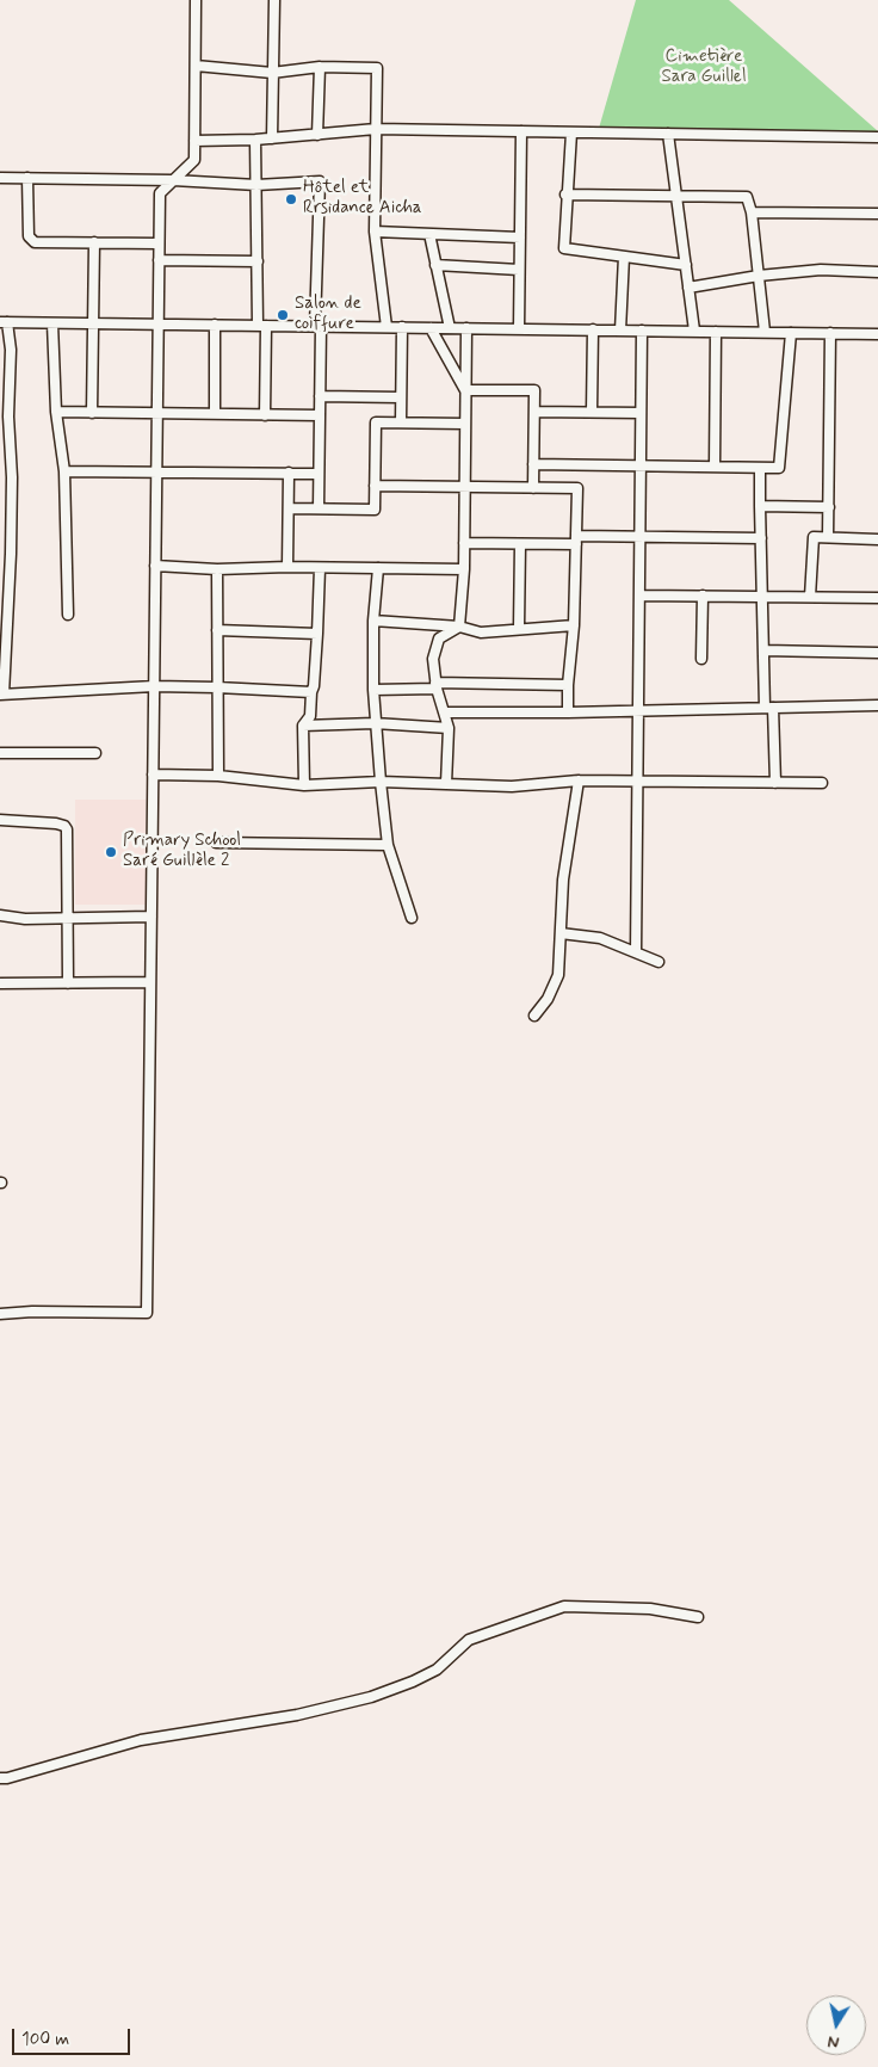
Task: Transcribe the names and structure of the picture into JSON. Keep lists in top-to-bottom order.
{
  "parks": ["Cimetière Sara Guillel"],
  "places": ["Hôtel et Rrsidance Aicha", "Salon de coiffure", "Primary School Saré Guillèle 2"],
  "scale_bar": "100 m",
  "north": "bottom"
}
